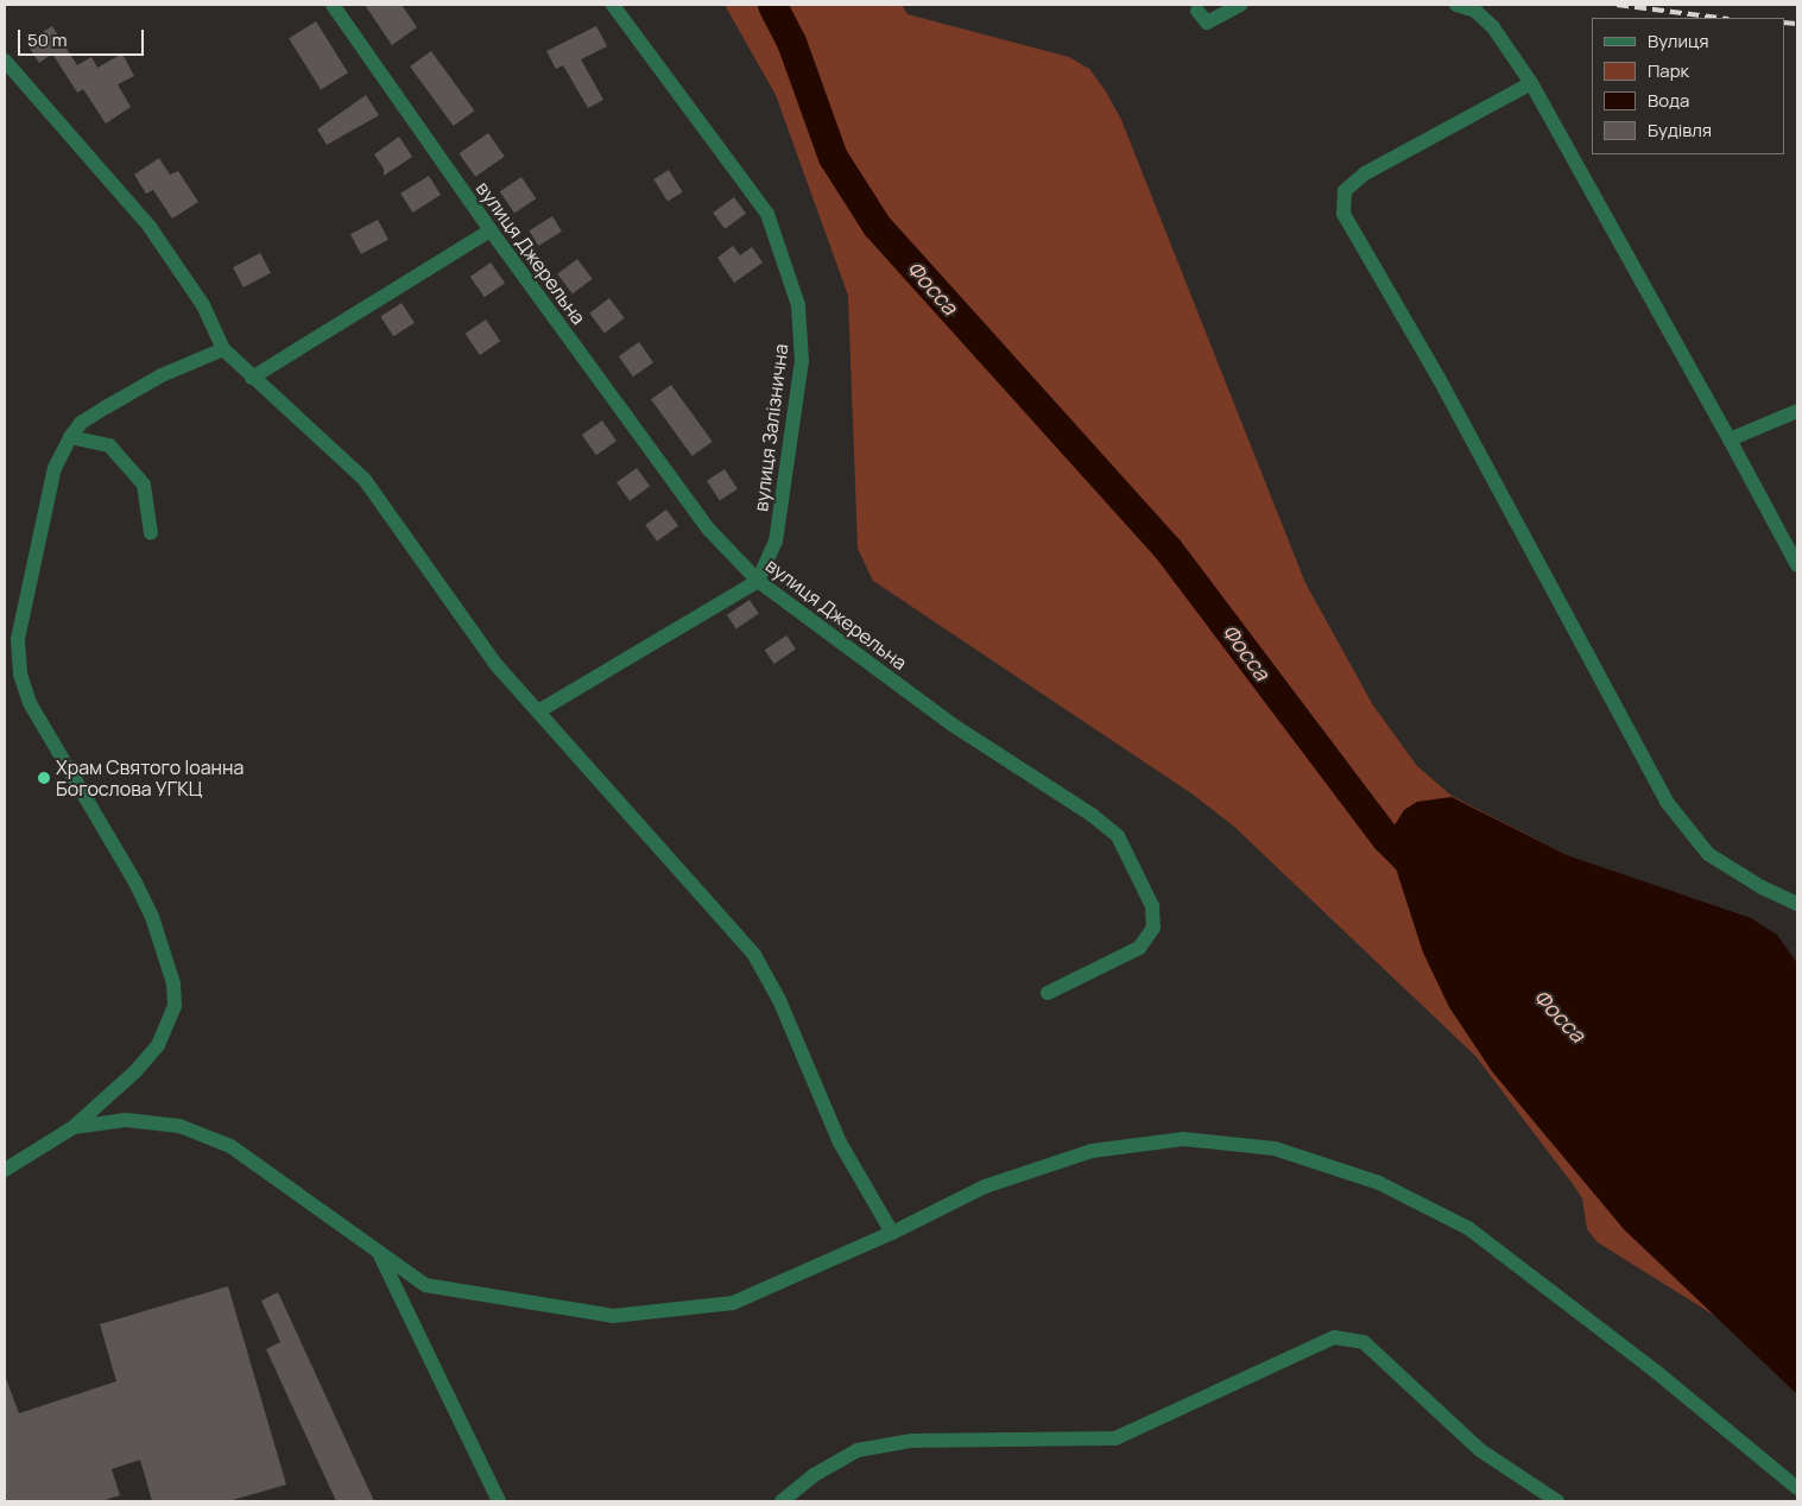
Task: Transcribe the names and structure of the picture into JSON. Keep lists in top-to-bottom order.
{
  "streets": {
    "street": ["вулиця Джерельна", "вулиця Залізнична"]
  },
  "crossings": [
    ["вулиця Джерельна", "вулиця Залізнична"]
  ],
  "water": ["Фосса"],
  "places": ["Храм Святого Іоанна Богослова УГКЦ"],
  "legend": [
    "Вулиця",
    "Парк",
    "Вода",
    "Будівля"
  ],
  "scale_bar": "50 m"
}
